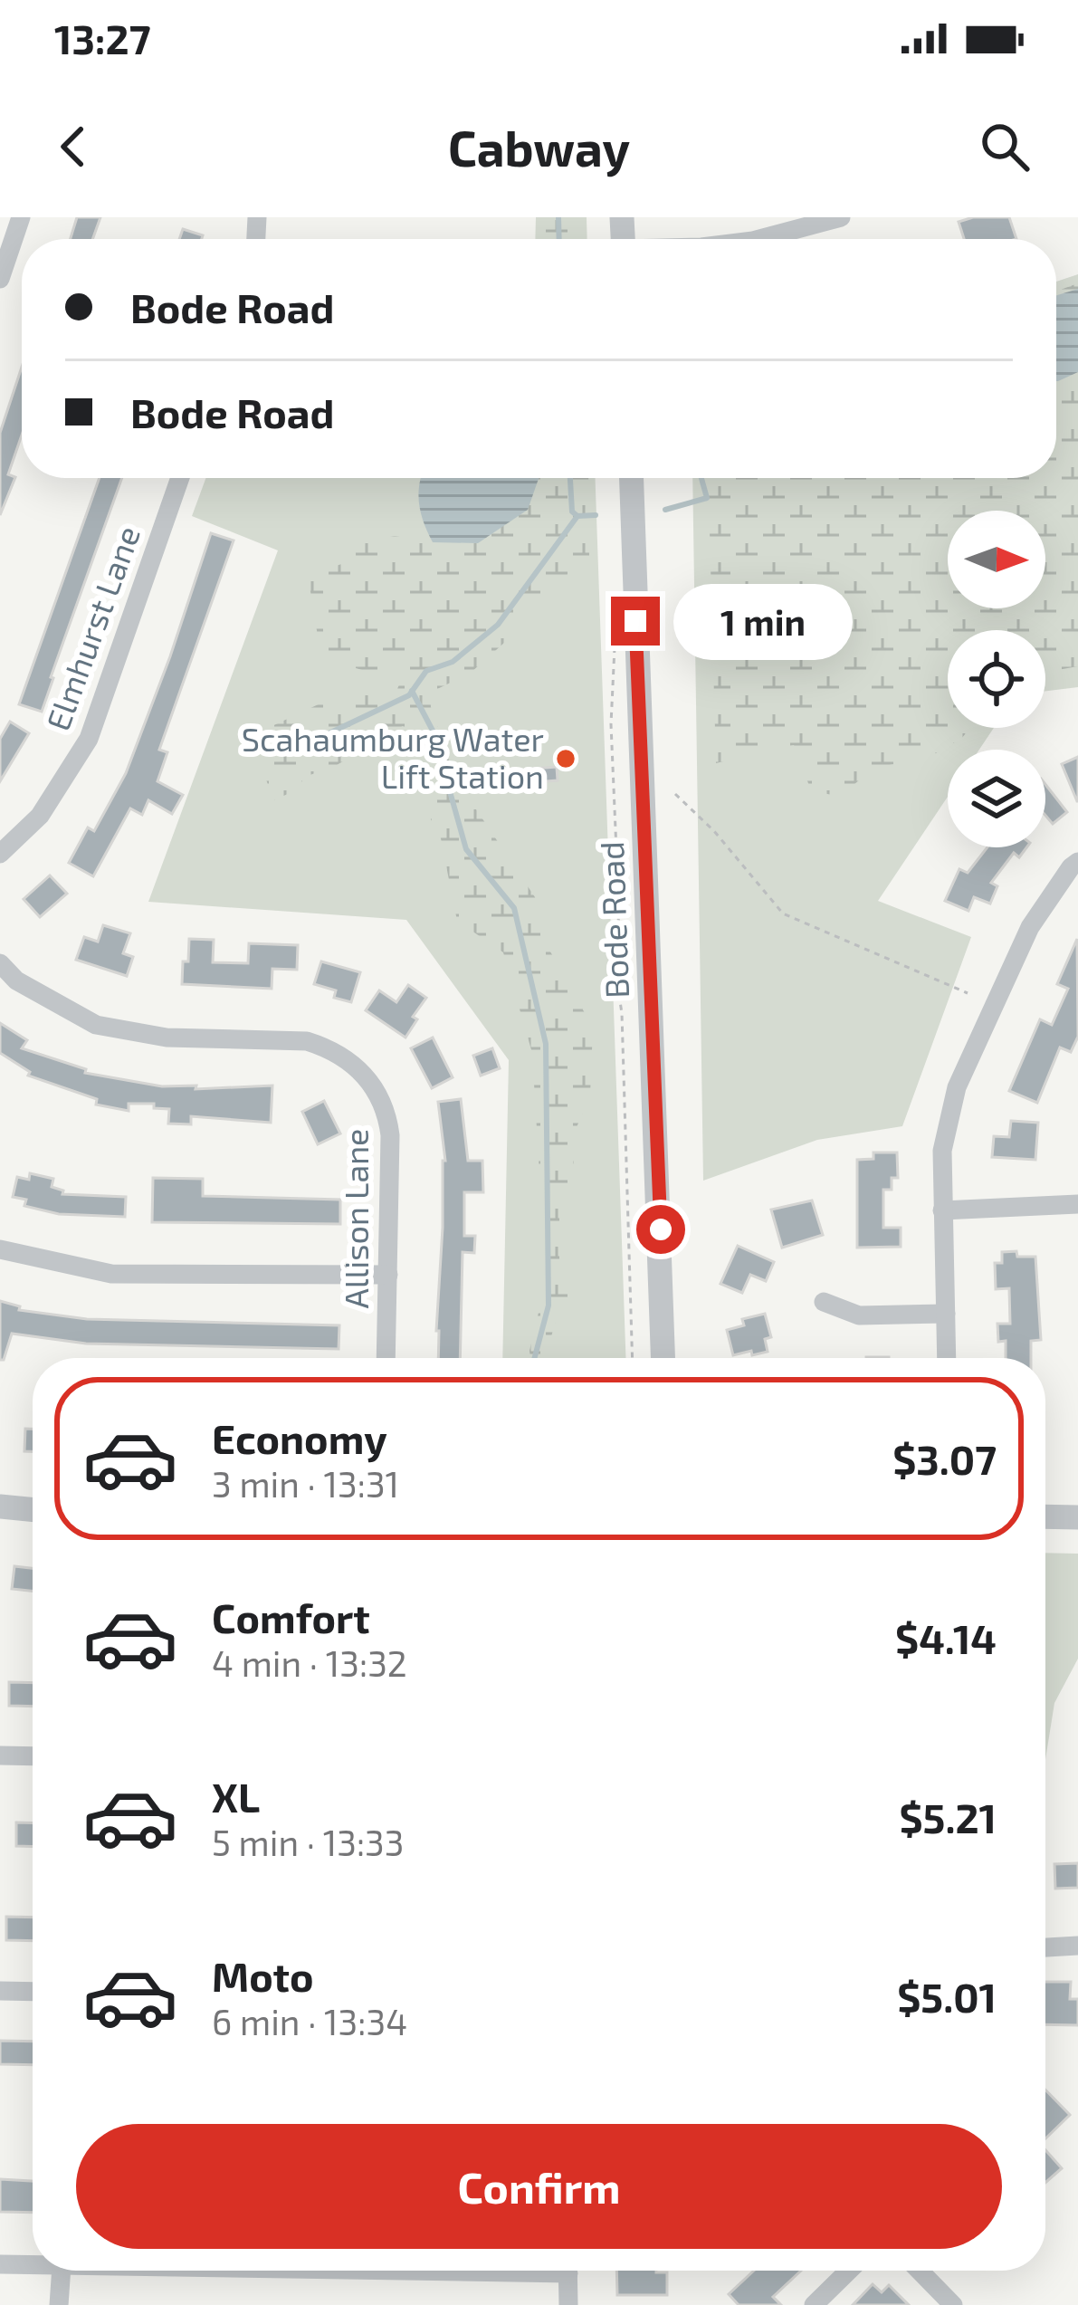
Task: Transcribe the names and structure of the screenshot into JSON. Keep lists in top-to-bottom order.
{
  "streets": {
    "street": ["Elmhurst Lane", "Bode Road", "Allison Lane"]
  },
  "places": ["Scahaumburg Water Lift Station"],
  "north": "right",
  "page": {
    "status": "13:27",
    "header": "Cabway",
    "banner": ["Bode Road", "Bode Road"],
    "bubble": "1 min",
    "list": [
      {
        "name": "Economy",
        "note": "3 min · 13:31",
        "value": "$3.07"
      },
      {
        "name": "Comfort",
        "note": "4 min · 13:32",
        "value": "$4.14"
      },
      {
        "name": "XL",
        "note": "5 min · 13:33",
        "value": "$5.21"
      },
      {
        "name": "Moto",
        "note": "6 min · 13:34",
        "value": "$5.01"
      }
    ],
    "buttons": "Confirm"
  }
}
